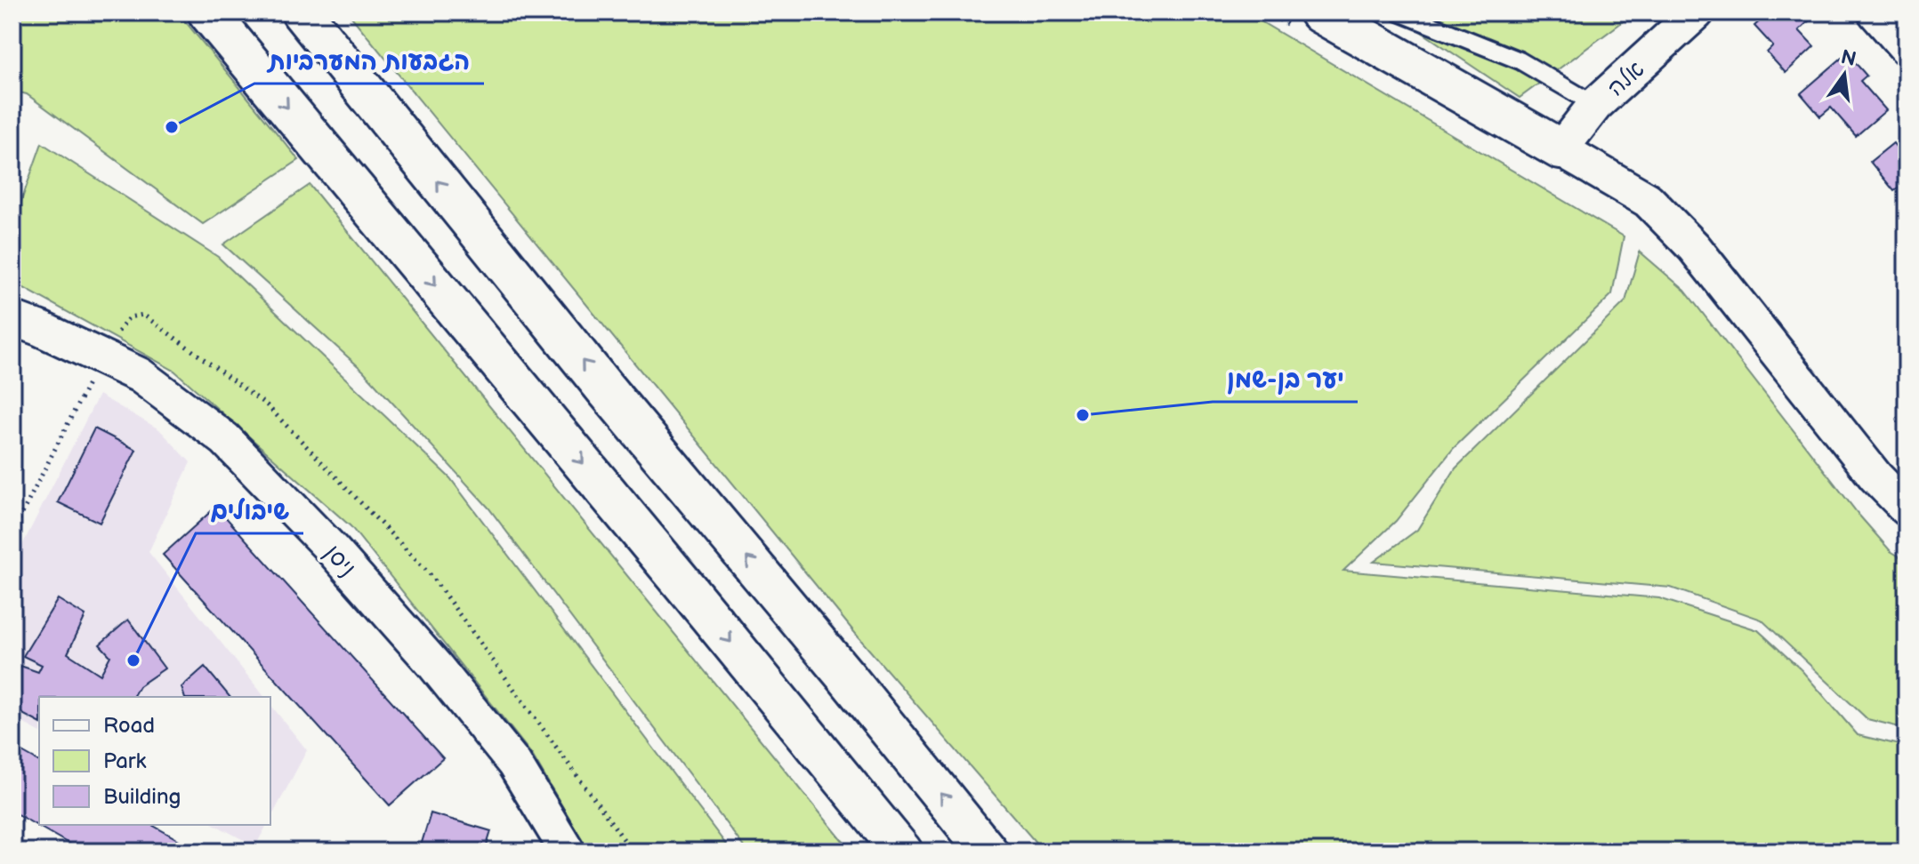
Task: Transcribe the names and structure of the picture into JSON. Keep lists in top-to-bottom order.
{
  "streets": {
    "street": ["אלה", "ניסן"]
  },
  "places": ["הגבעות המערביות", "יער בן-שמן", "שיבולים"],
  "legend": ["Road", "Park", "Building"],
  "north": "top"
}
